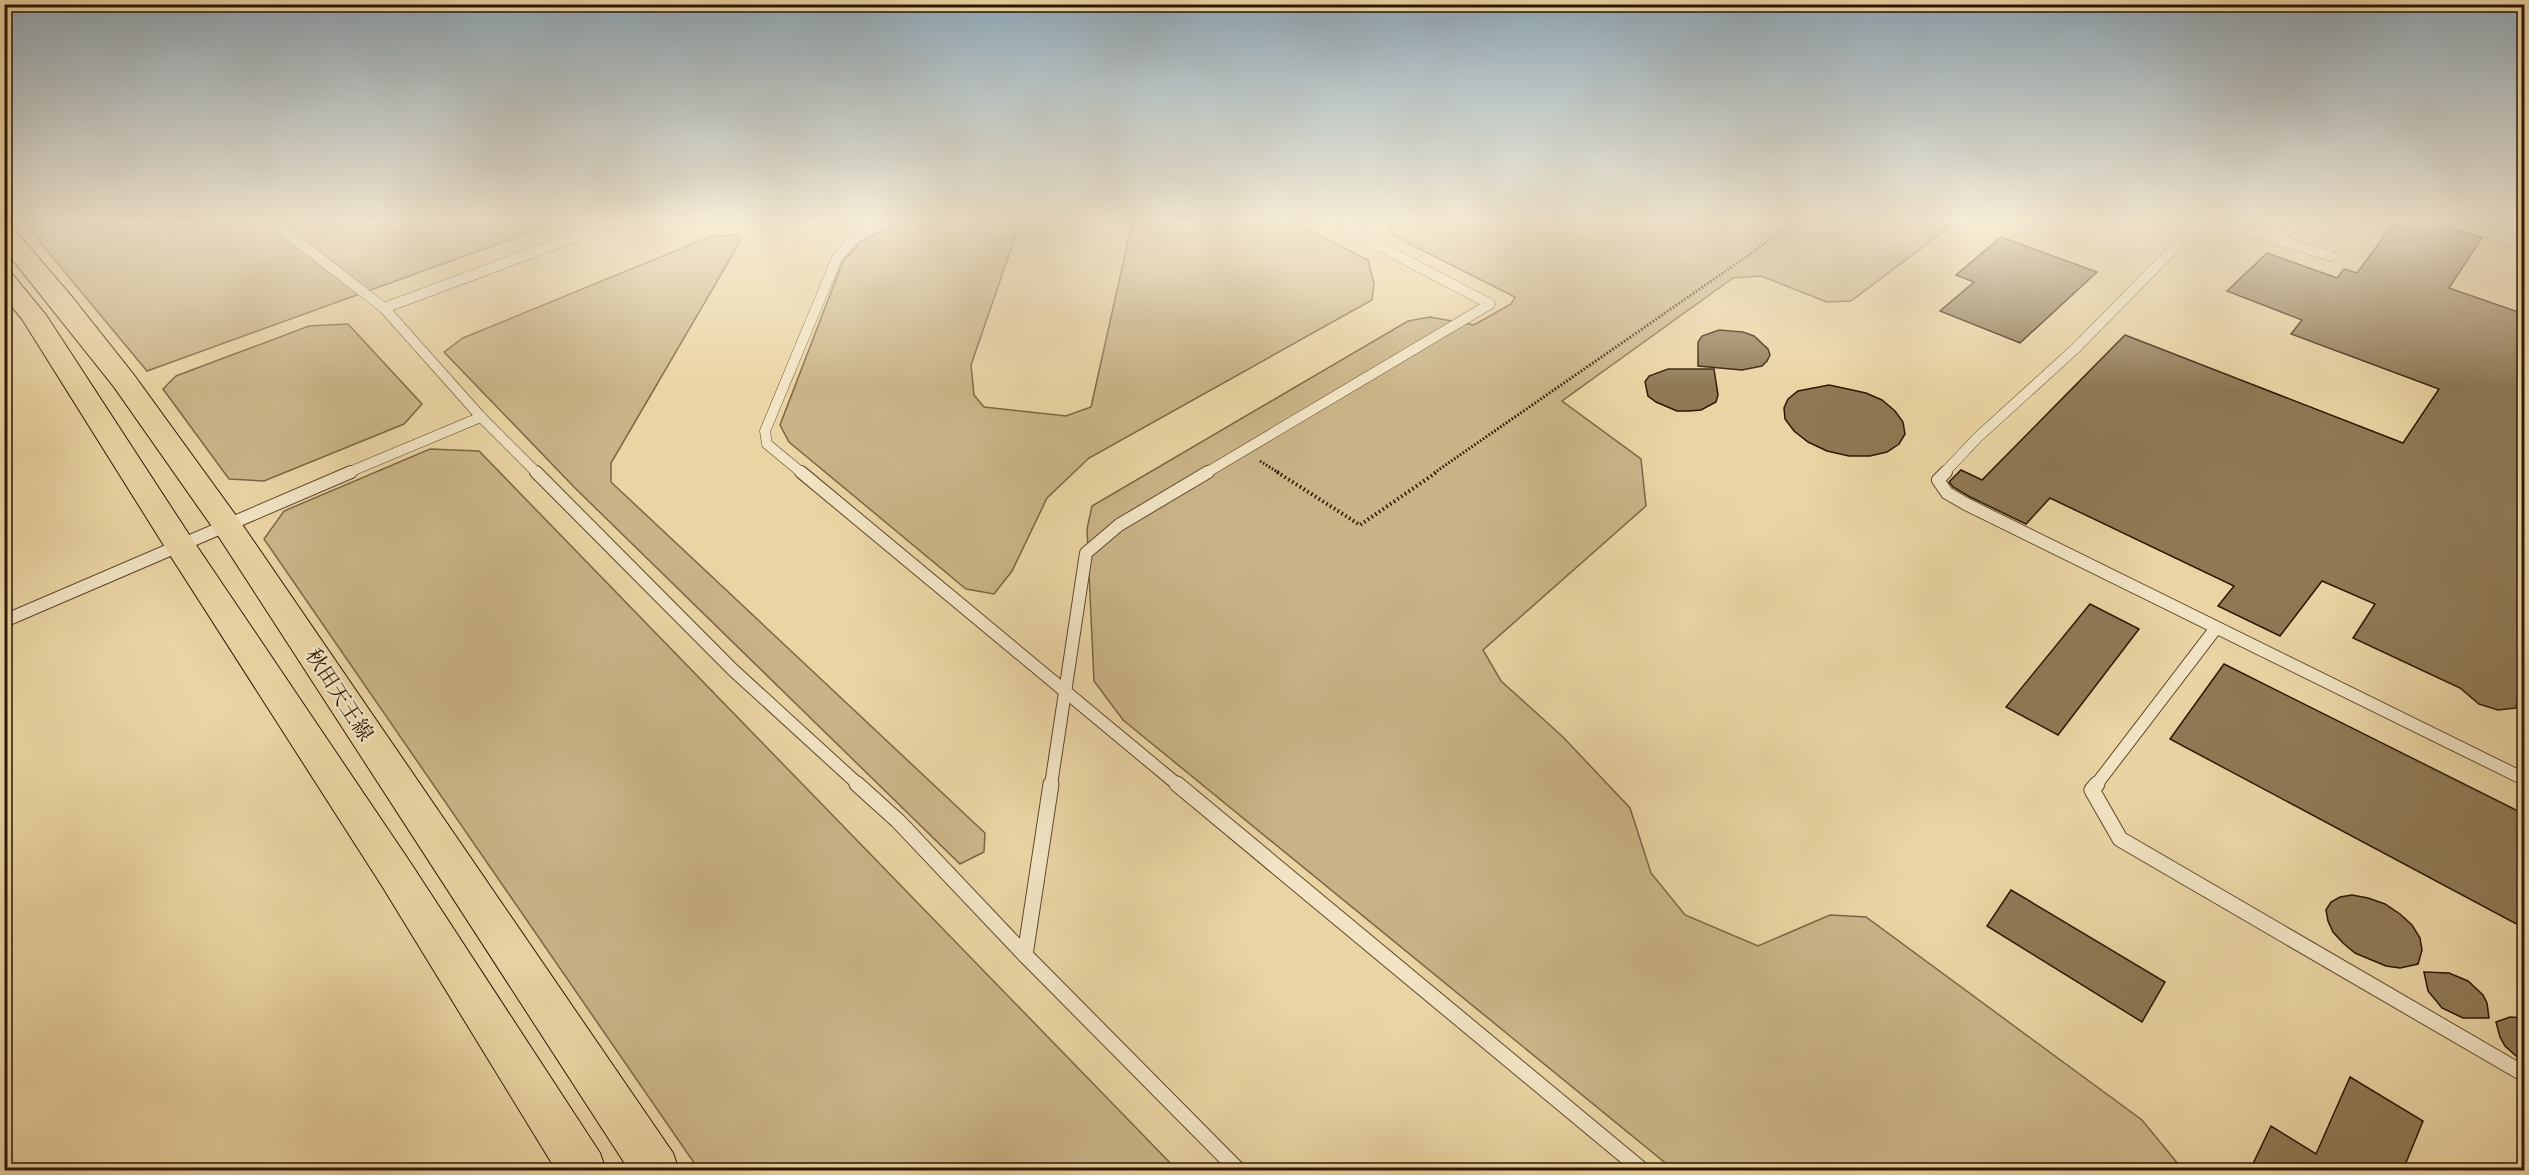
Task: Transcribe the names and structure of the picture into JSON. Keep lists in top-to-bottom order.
{
  "streets": {
    "main road": ["秋田天王線"]
  }
}
